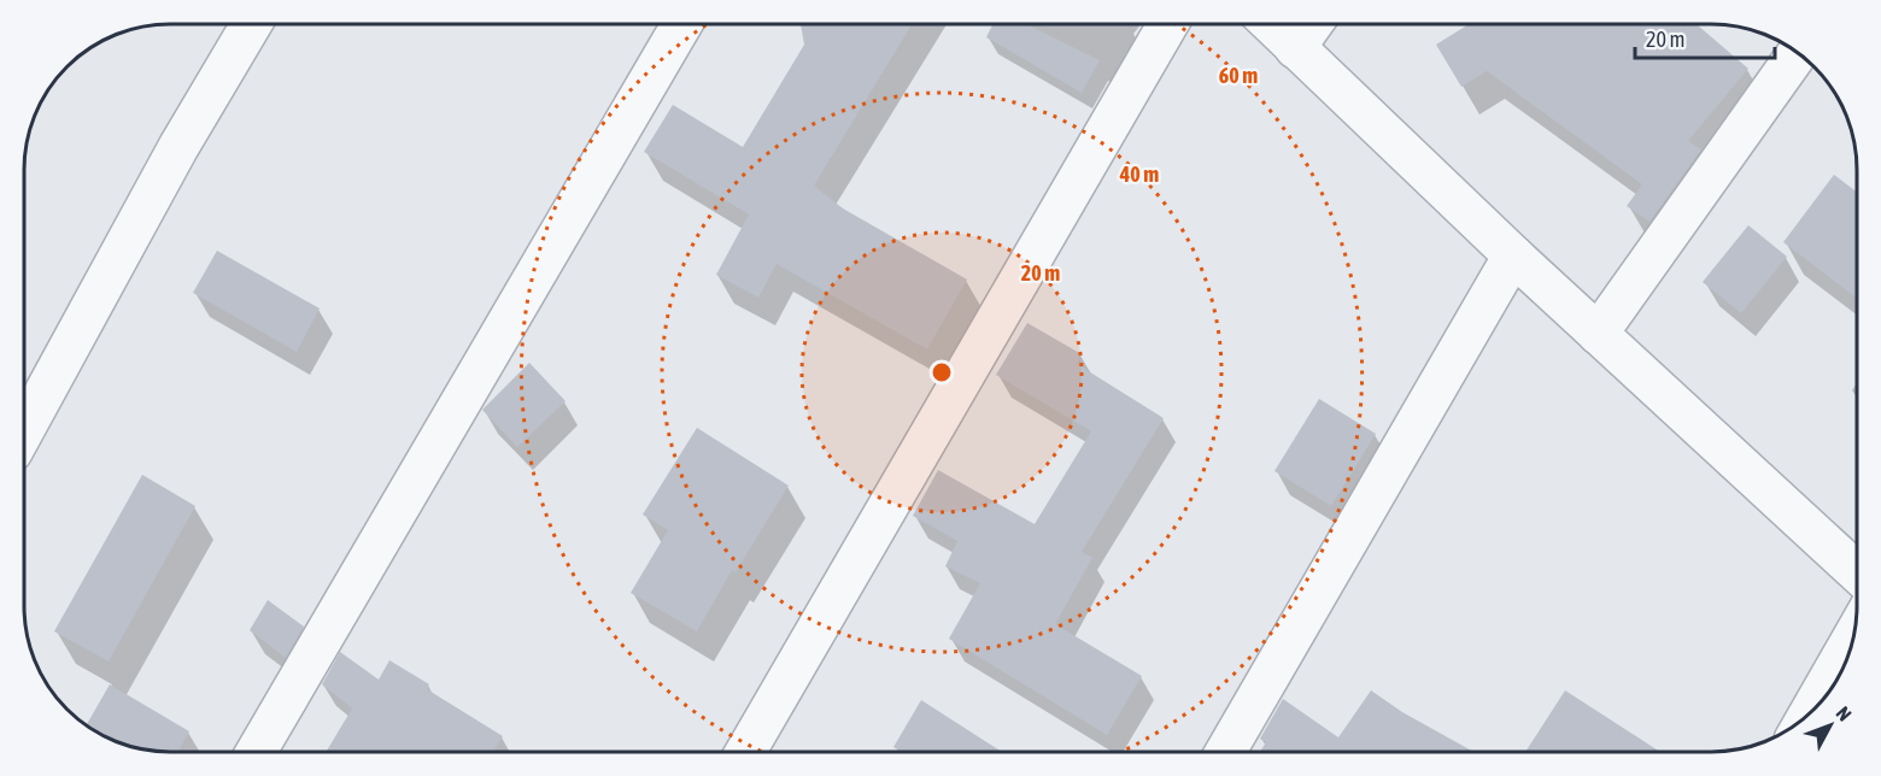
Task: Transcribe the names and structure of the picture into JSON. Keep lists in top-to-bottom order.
{
  "scale_bar": "20 m",
  "north": "top right",
  "rings": ["60 m", "40 m", "20 m"]
}
